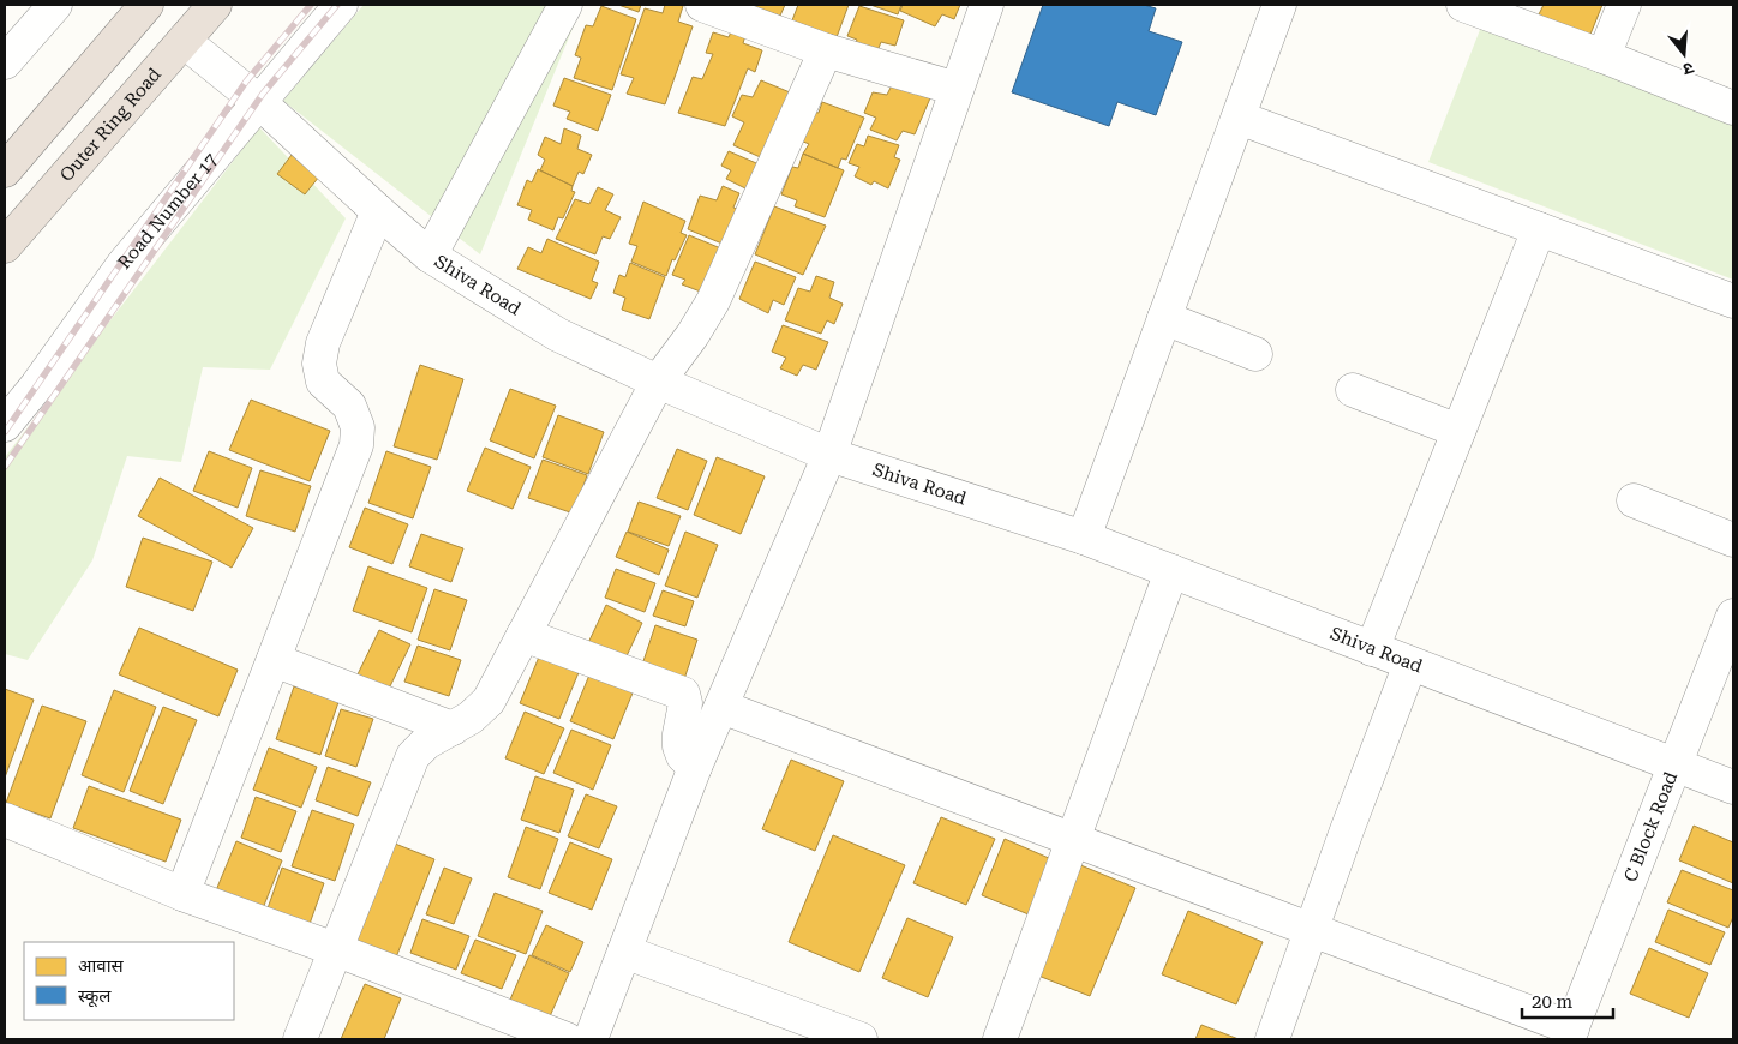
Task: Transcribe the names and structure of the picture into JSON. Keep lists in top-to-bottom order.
{
  "streets": {
    "highway": ["Outer Ring Road"],
    "street": ["Road Number 17", "Shiva Road", "C Block Road"]
  },
  "crossings": [
    ["Outer Ring Road", "Shiva Road"],
    ["Road Number 17", "Shiva Road"],
    ["Shiva Road", "C Block Road"]
  ],
  "legend": ["आवास", "स्कूल"],
  "scale_bar": "20 m",
  "north": "bottom"
}
